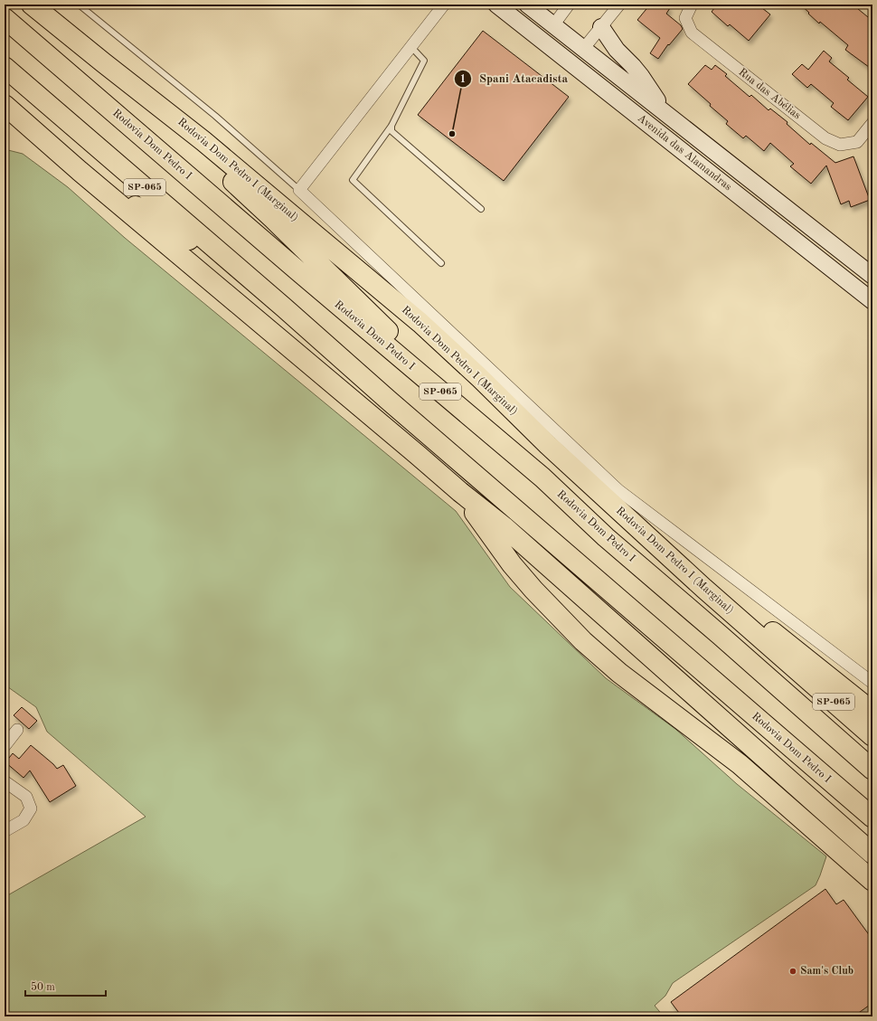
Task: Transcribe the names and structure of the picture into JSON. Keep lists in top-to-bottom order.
{
  "streets": {
    "highway": ["Rodovia Dom Pedro I", "Rodovia Dom Pedro I (Marginal)", "SP-065"],
    "street": ["Rua das Abélias", "Avenida das Alamandras"]
  },
  "places": ["Spani Atacadista", "Sam's Club"],
  "scale_bar": "50 m"
}
